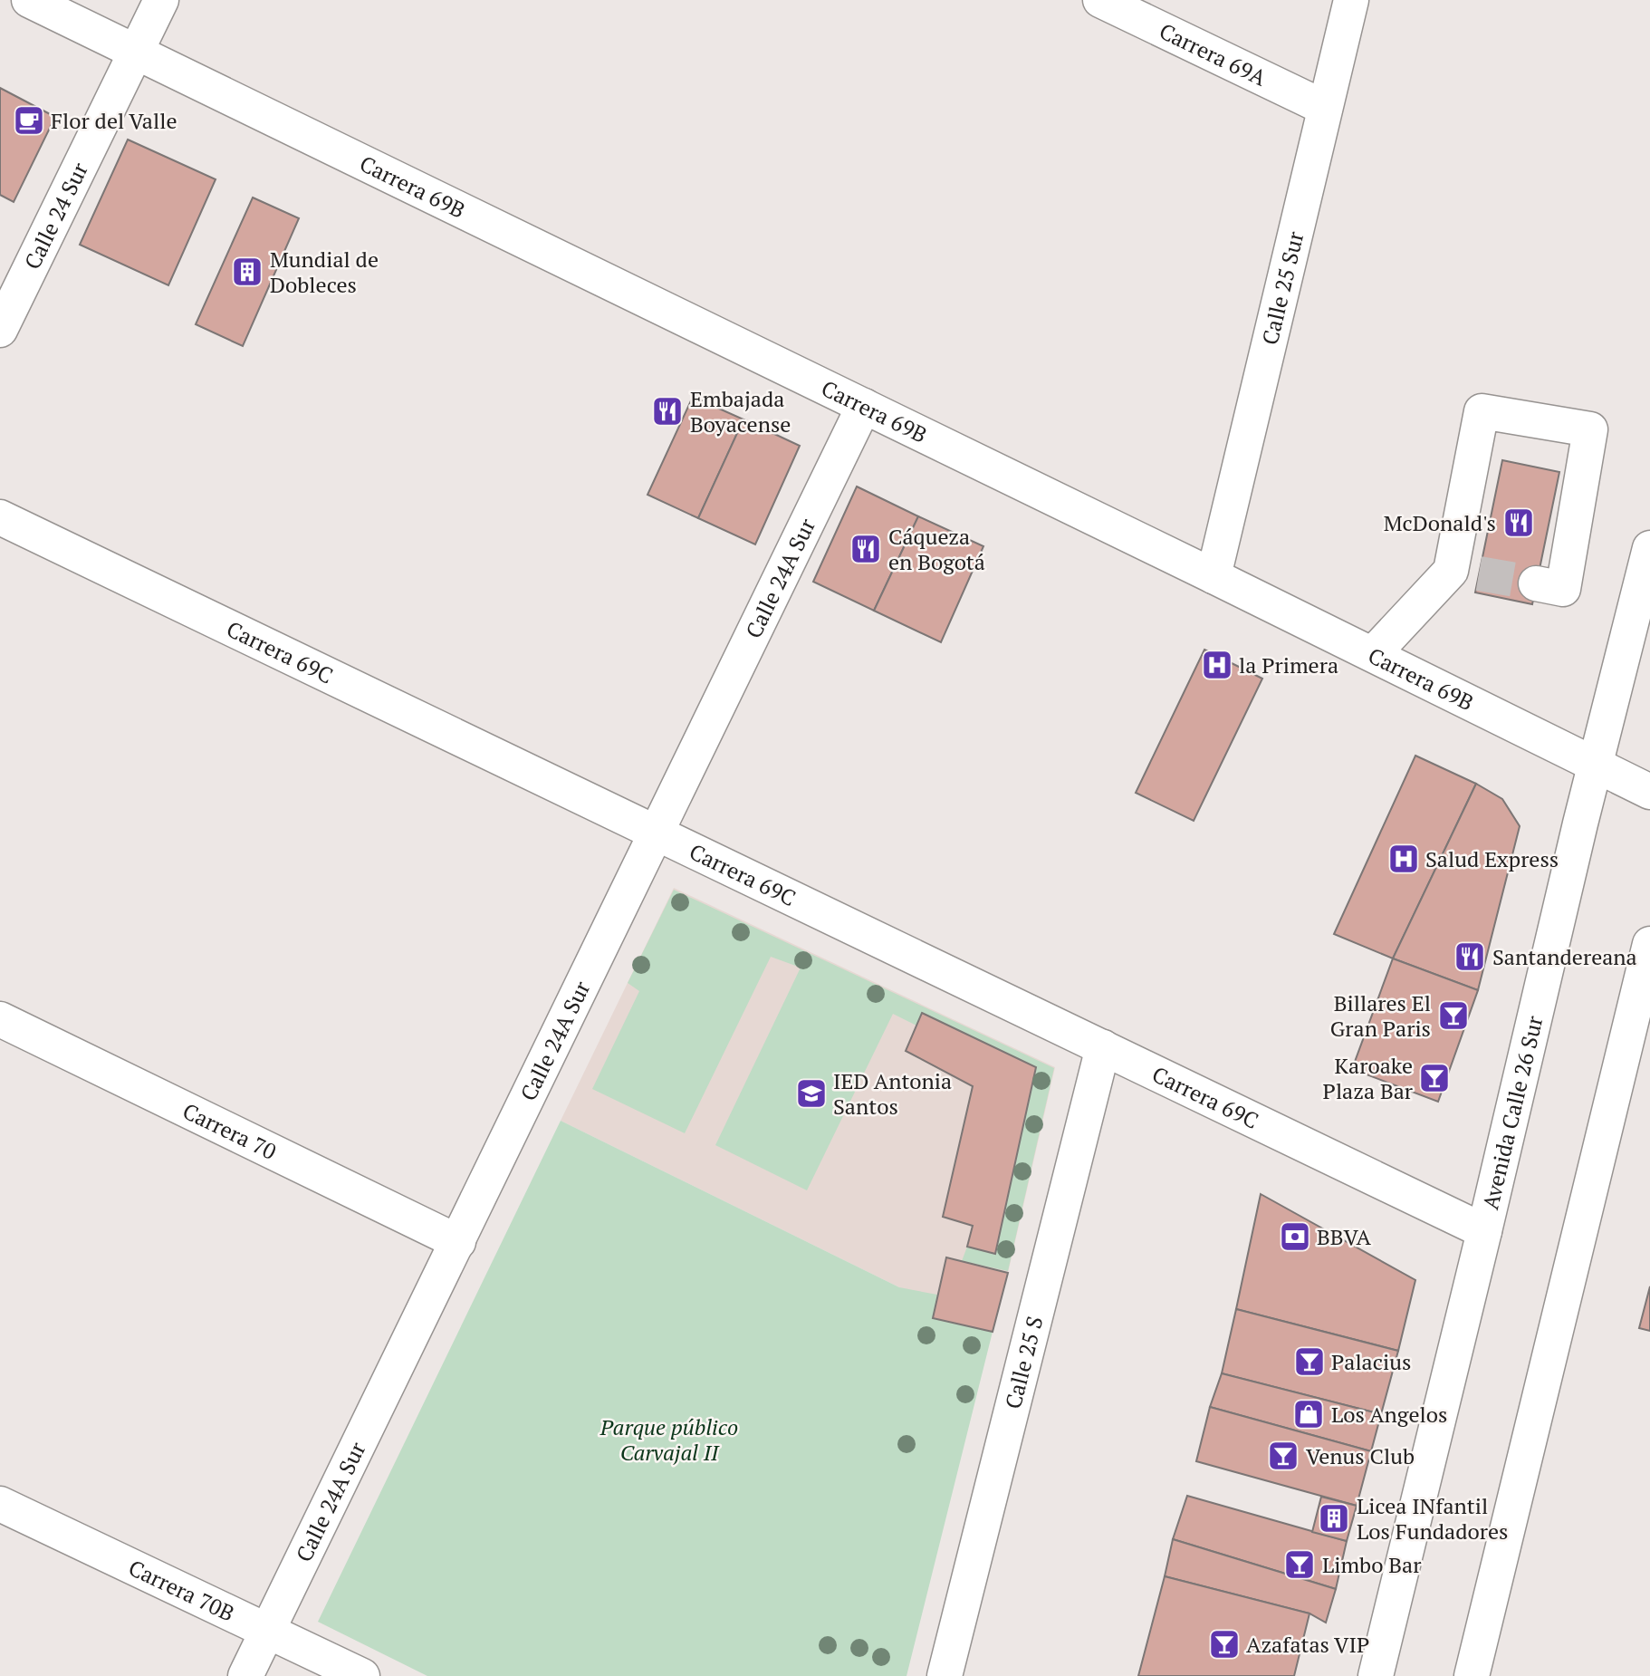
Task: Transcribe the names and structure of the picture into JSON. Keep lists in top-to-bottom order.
{
  "streets": {
    "street": [
      "Carrera 69A",
      "Carrera 69B",
      "Calle 24 Sur",
      "Calle 25 Sur",
      "Calle 24A Sur",
      "Carrera 69C",
      "Avenida Calle 26 Sur",
      "Carrera 70",
      "Calle 25 S",
      "Carrera 70B"
    ]
  },
  "crossings": [
    ["Carrera 69A", "Calle 25 Sur"],
    ["Carrera 69B", "Calle 24 Sur"],
    ["Carrera 69B", "Calle 25 Sur"],
    ["Carrera 69B", "Calle 24A Sur"],
    ["Carrera 69B", "Avenida Calle 26 Sur"],
    ["Calle 24A Sur", "Carrera 69C"],
    ["Calle 24A Sur", "Carrera 70"],
    ["Calle 24A Sur", "Carrera 70B"],
    ["Carrera 69C", "Avenida Calle 26 Sur"],
    ["Carrera 69C", "Calle 25 S"]
  ],
  "parks": ["Parque público Carvajal II"],
  "places": {
    "cafe": ["Flor del Valle"],
    "building": ["Mundial de Dobleces", "Licea INfantil Los Fundadores"],
    "restaurant": [
      "Embajada Boyacense",
      "McDonald's",
      "Cáqueza en Bogotá",
      "Santandereana"
    ],
    "hospital": ["la Primera", "Salud Express"],
    "bar": [
      "Billares El Gran Paris",
      "Karoake Plaza Bar",
      "Palacius",
      "Venus Club",
      "Limbo Bar",
      "Azafatas VIP"
    ],
    "school or university": ["IED Antonia Santos"],
    "bank": ["BBVA"],
    "shop": ["Los Angelos"]
  }
}
